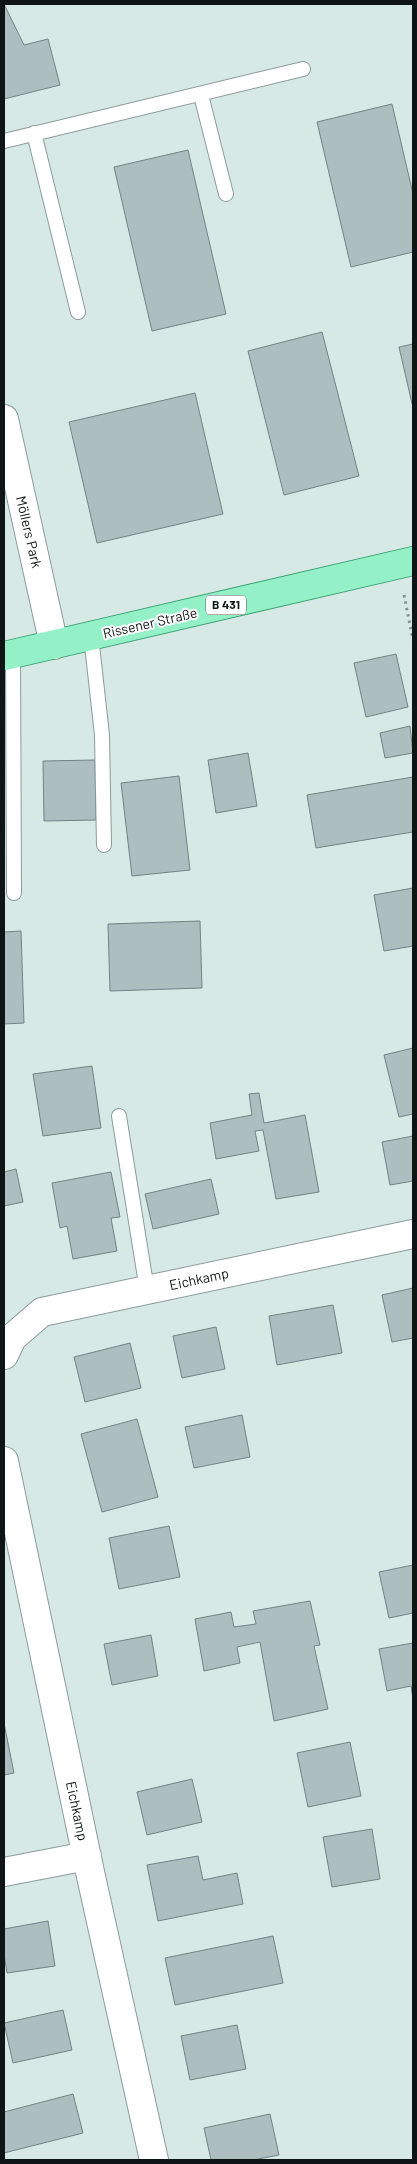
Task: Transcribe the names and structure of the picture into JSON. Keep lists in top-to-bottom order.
{
  "streets": {
    "main road": ["B 431", "Rissener Straße"],
    "street": ["Möllers Park", "Eichkamp"]
  },
  "crossings": [
    ["Möllers Park", "Rissener Straße"]
  ]
}
